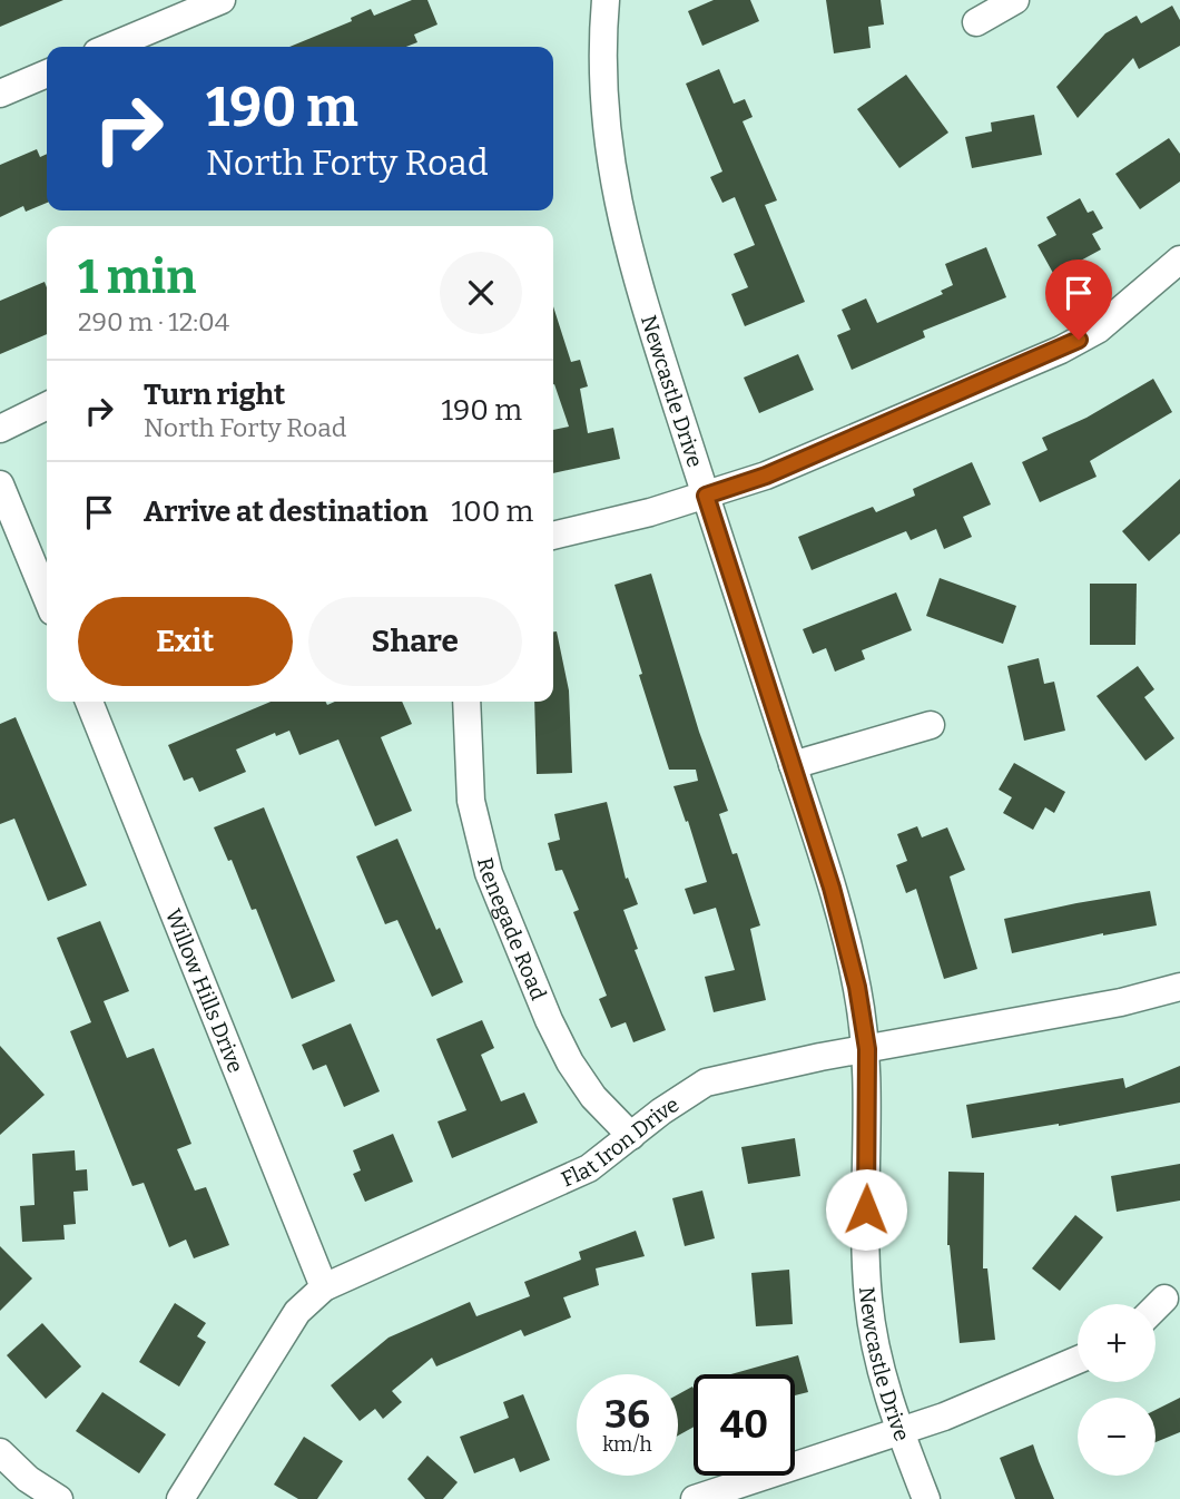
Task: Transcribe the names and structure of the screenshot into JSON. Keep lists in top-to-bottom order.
{
  "streets": {
    "street": [
      "Newcastle Drive",
      "Renegade Road",
      "Willow Hills Drive",
      "Flat Iron Drive"
    ]
  },
  "crossings": [
    ["Newcastle Drive", "Flat Iron Drive"],
    ["Renegade Road", "Flat Iron Drive"],
    ["Willow Hills Drive", "Flat Iron Drive"]
  ],
  "page": {
    "turn": ["190 m", "North Forty Road"],
    "heading": ["1 min", "290 m · 12:04"],
    "list": [
      {
        "name": "Turn right",
        "note": "North Forty Road",
        "value": "190 m"
      },
      {
        "name": "Arrive at destination",
        "value": "100 m"
      }
    ],
    "buttons": ["Exit", "Share"],
    "map_buttons": ["+", "−"],
    "speed": "36 km/h",
    "limit": "40"
  }
}
